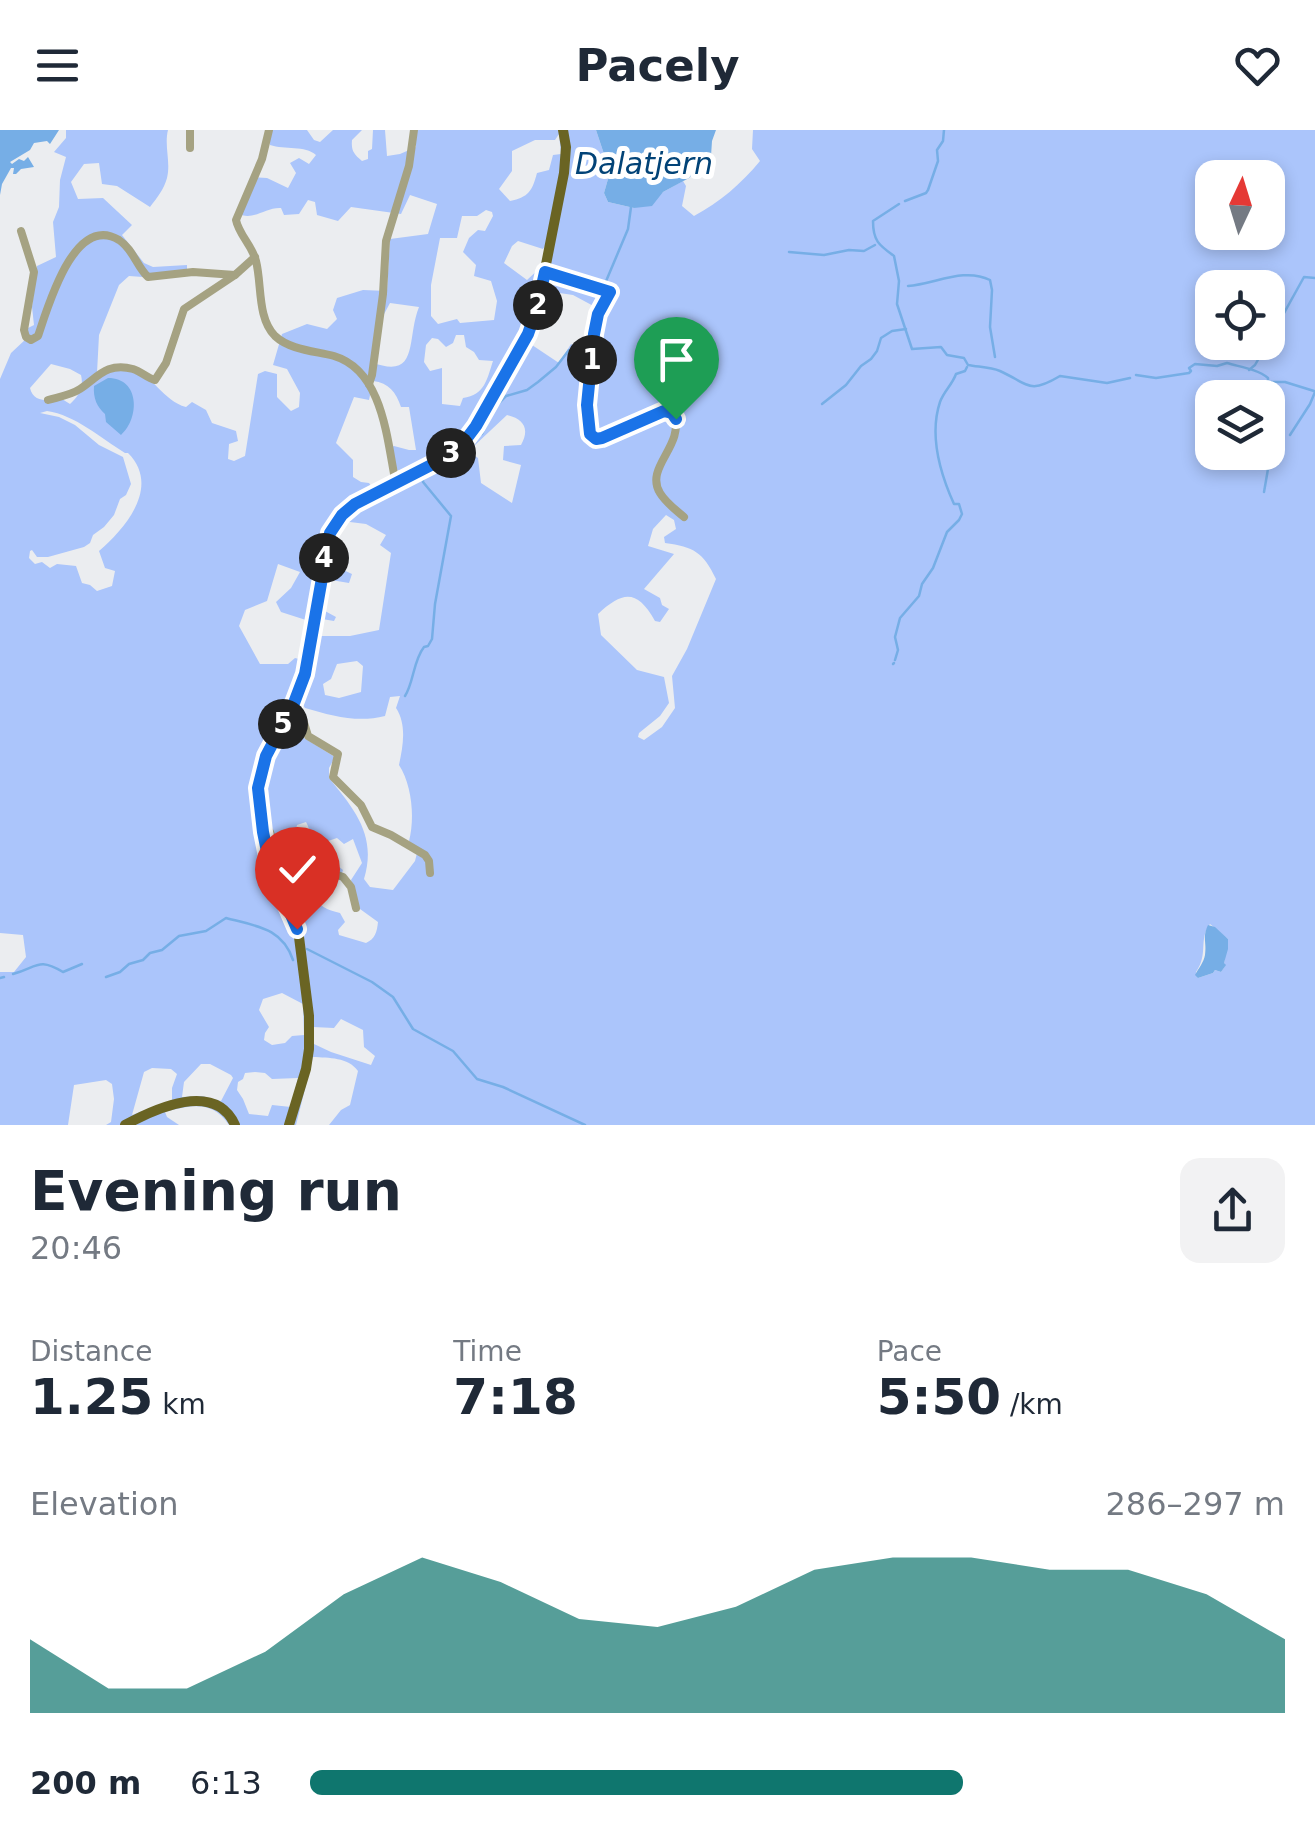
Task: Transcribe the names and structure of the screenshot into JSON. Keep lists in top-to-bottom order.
{
  "water": ["Dalatjern"],
  "north": "top",
  "page": {
    "header": "Pacely",
    "pins": [
      "2",
      "1",
      "3",
      "4",
      "5"
    ],
    "heading": ["Evening run", "20:46"],
    "stats": [
      ["Distance", "1.25 km"],
      ["Time", "7:18"],
      ["Pace", "5:50 /km"]
    ],
    "chart": ["Elevation", "286–297 m"],
    "list": [
      {
        "name": "200 m",
        "note": "6:13"
      }
    ]
  }
}
